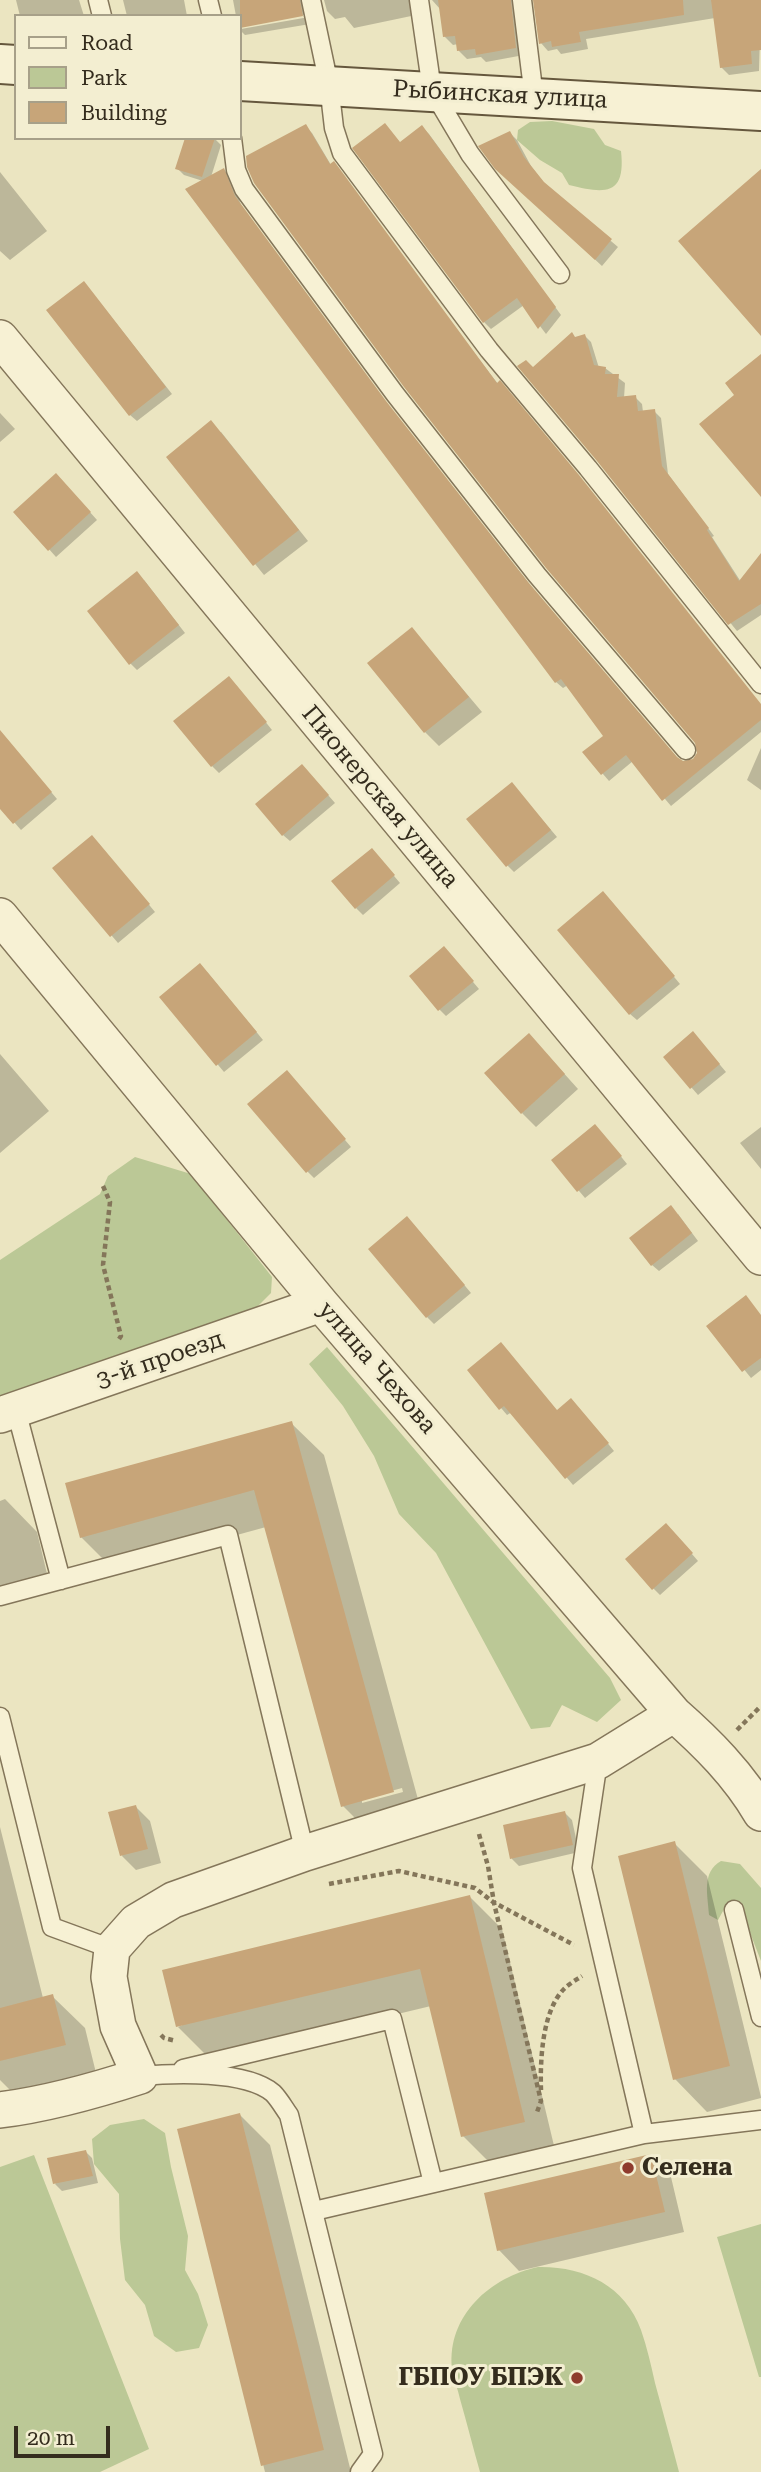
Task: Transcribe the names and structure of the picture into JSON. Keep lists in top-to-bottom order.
{
  "streets": {
    "main road": ["Рыбинская улица"],
    "street": ["Пионерская улица", "3-й проезд", "улица Чехова"]
  },
  "crossings": [
    ["3-й проезд", "улица Чехова"]
  ],
  "places": ["Селена", "ГБПОУ БПЭК"],
  "legend": ["Road", "Park", "Building"],
  "scale_bar": "20 m"
}
